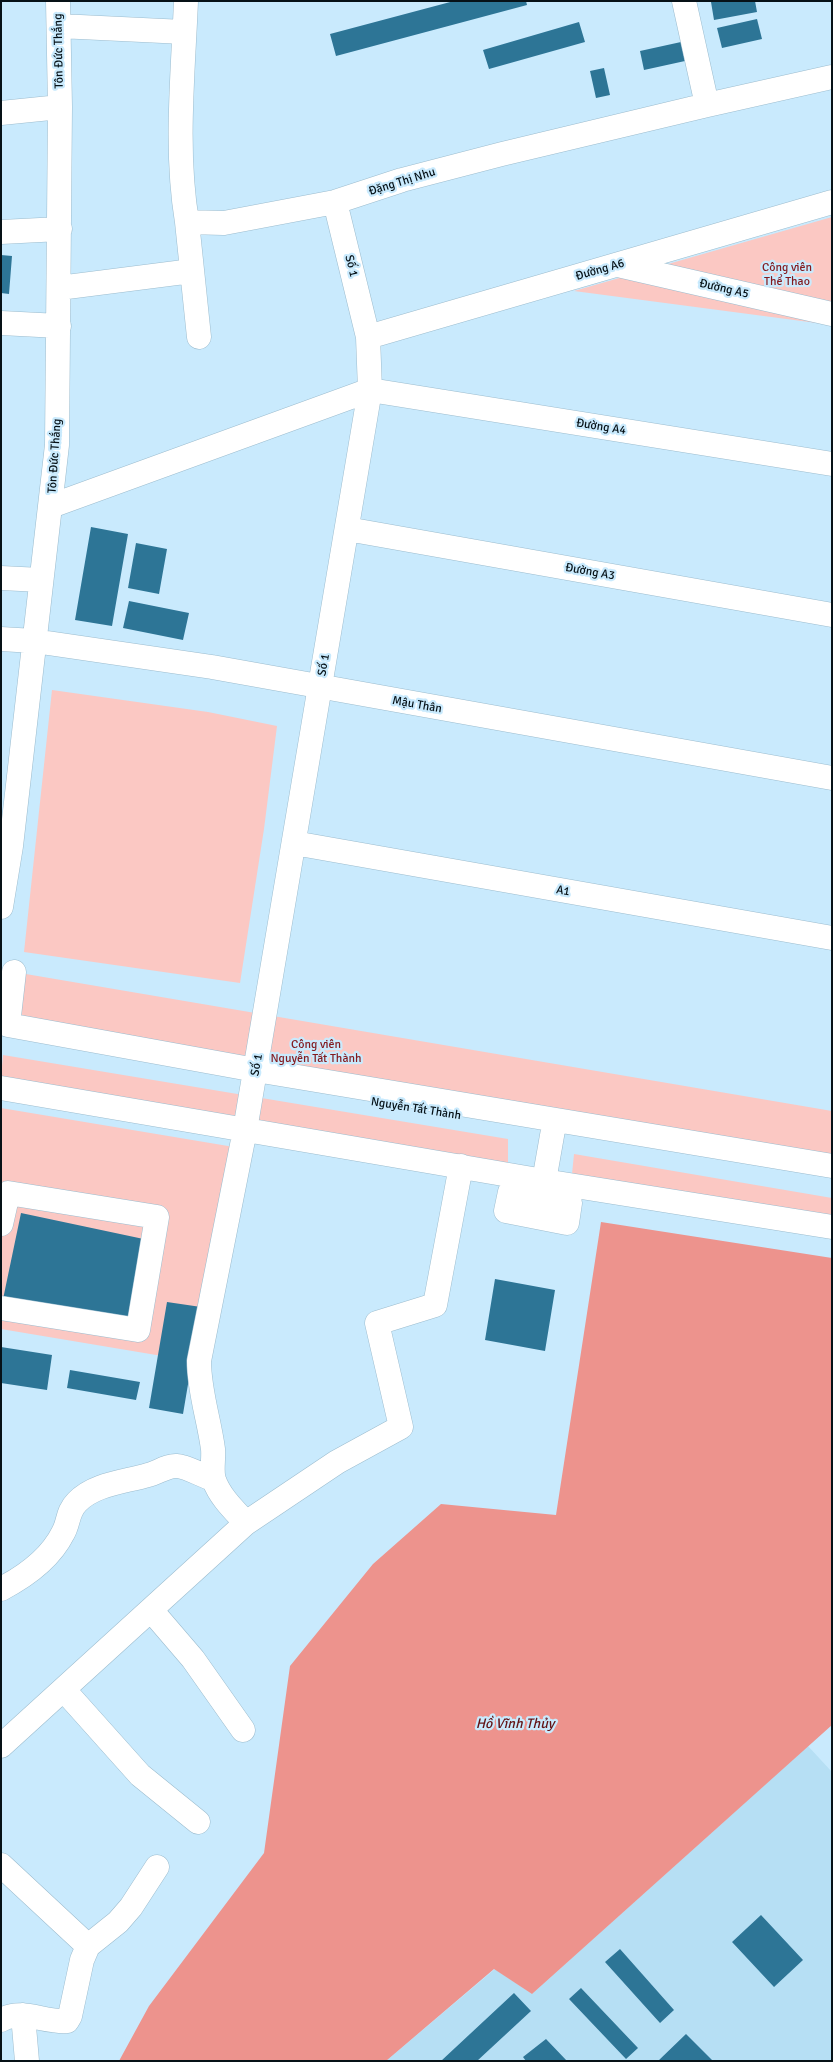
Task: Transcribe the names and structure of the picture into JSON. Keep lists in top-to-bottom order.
{
  "streets": {
    "street": [
      "Tôn Đức Thắng",
      "Đặng Thị Nhu",
      "Số 1",
      "Đường A6",
      "Đường A5",
      "Đường A4",
      "Đường A3",
      "Mậu Thân",
      "A1",
      "Nguyễn Tất Thành"
    ]
  },
  "crossings": [
    ["Tôn Đức Thắng", "Mậu Thân"],
    ["Đặng Thị Nhu", "Số 1"],
    ["Số 1", "Đường A6"],
    ["Số 1", "Đường A4"],
    ["Số 1", "Đường A3"],
    ["Số 1", "Mậu Thân"],
    ["Số 1", "A1"],
    ["Số 1", "Nguyễn Tất Thành"],
    ["Đường A6", "Đường A5"]
  ],
  "water": ["Hồ Vĩnh Thủy"],
  "parks": ["Công viên Thể Thao", "Công viên Nguyễn Tất Thành"]
}
